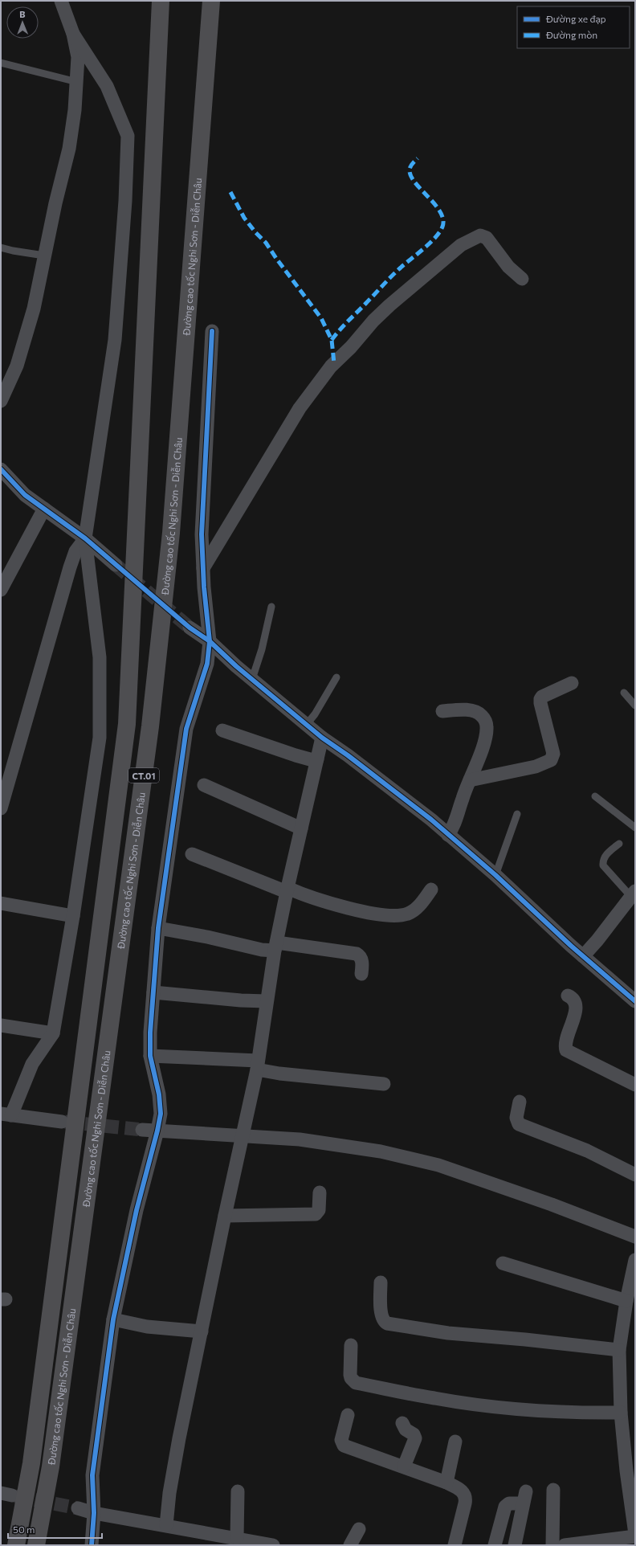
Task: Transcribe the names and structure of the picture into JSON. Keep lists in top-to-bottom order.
{
  "streets": {
    "highway": ["Đường cao tốc Nghi Sơn - Diễn Châu", "CT.01"]
  },
  "legend": ["Đường xe đạp", "Đường mòn"],
  "scale_bar": "50 m",
  "north": "top"
}
